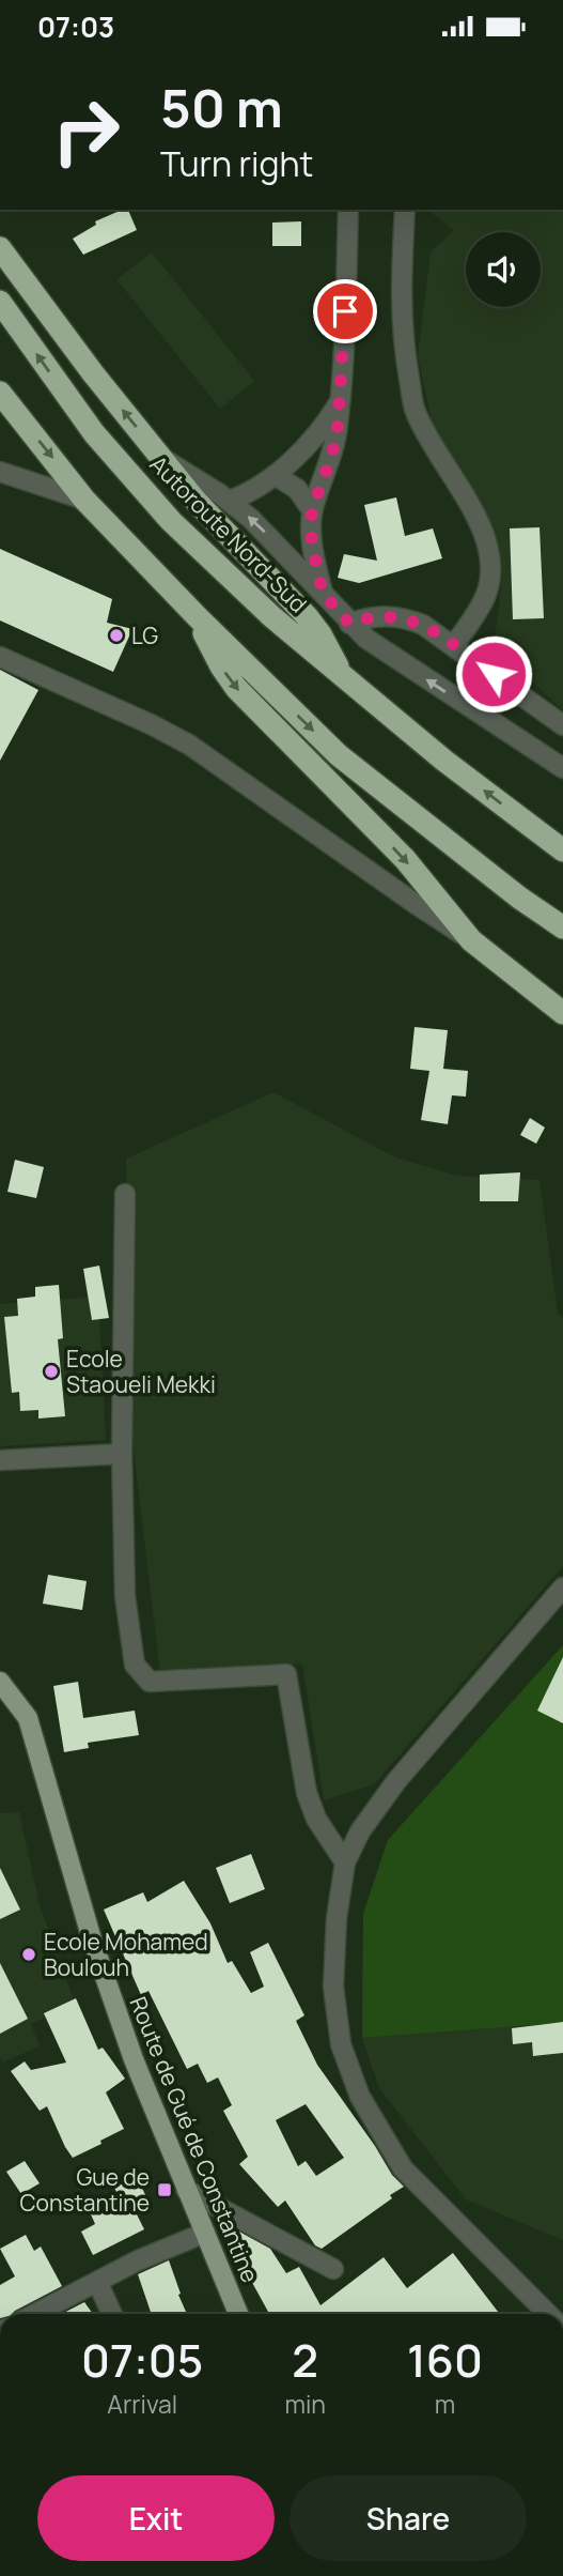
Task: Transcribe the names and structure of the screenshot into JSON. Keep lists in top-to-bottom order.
{
  "streets": {
    "highway": ["Autoroute Nord-Sud"],
    "main road": ["Route de Gué de Constantine"]
  },
  "places": {
    "other": ["LG", "Ecole Staoueli Mekki", "Ecole Mohamed Boulouh"],
    "transit": ["Gue de Constantine"]
  },
  "page": {
    "status": "07:03",
    "turn": ["50 m", "Turn right"],
    "eta": [
      "07:05",
      "Arrival",
      "2",
      "min",
      "160",
      "m"
    ],
    "buttons": ["Exit", "Share"]
  }
}
